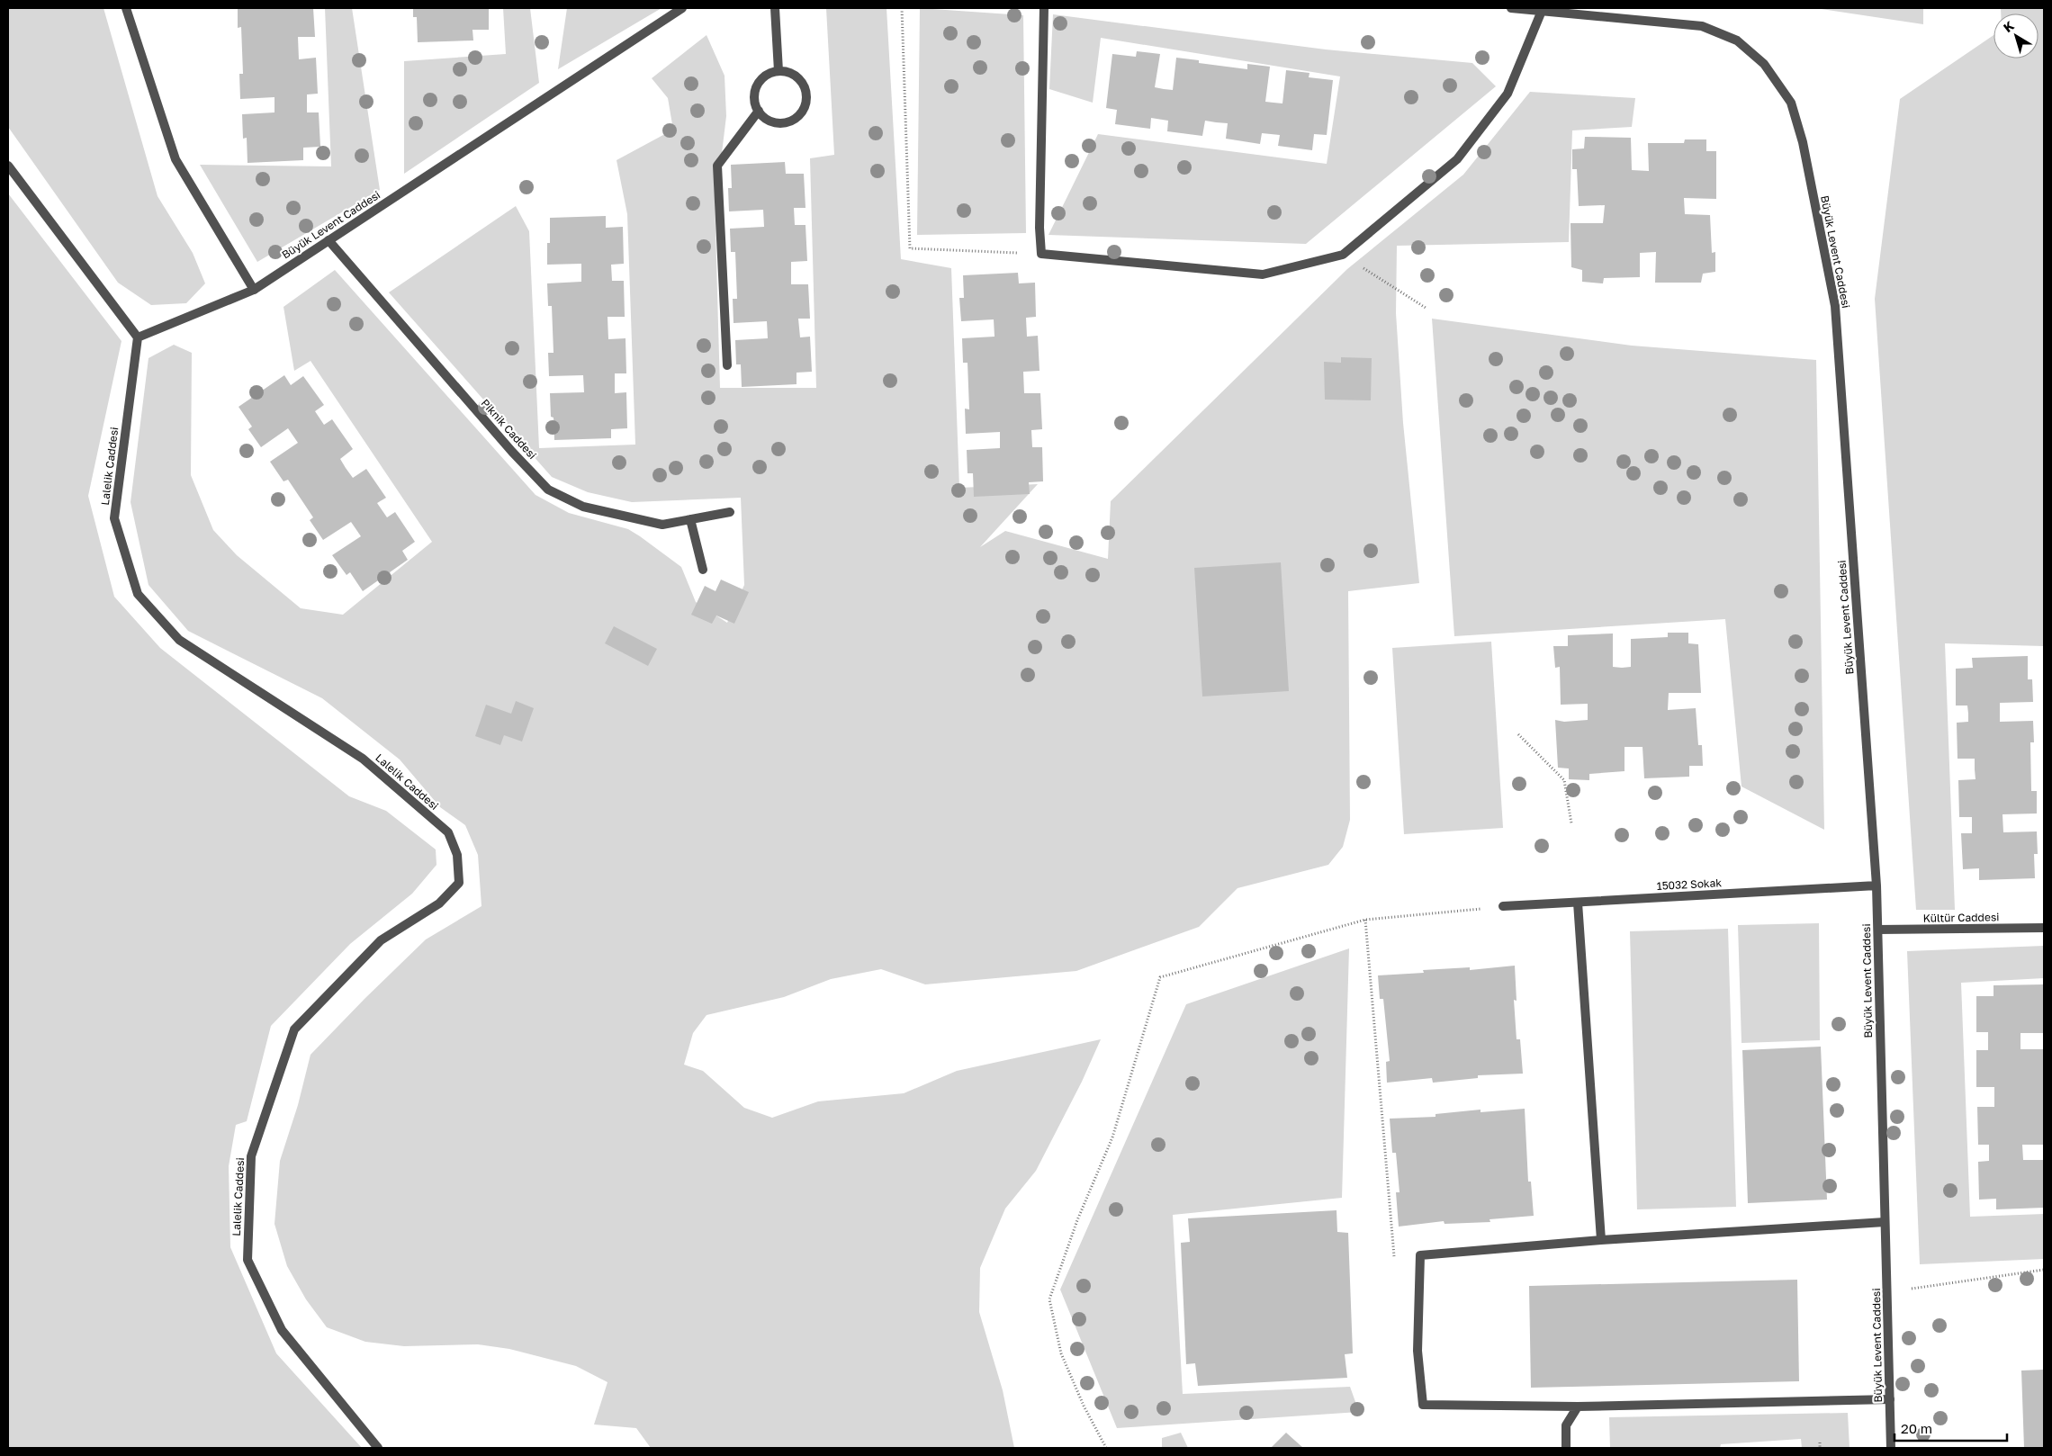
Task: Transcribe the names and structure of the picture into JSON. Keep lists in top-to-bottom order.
{
  "streets": {
    "street": [
      "Büyük Levent Caddesi",
      "Piknik Caddesi",
      "Lalelik Caddesi",
      "15032 Sokak",
      "Kültür Caddesi"
    ]
  },
  "crossings": [
    ["Büyük Levent Caddesi", "Piknik Caddesi"],
    ["Büyük Levent Caddesi", "Lalelik Caddesi"],
    ["Büyük Levent Caddesi", "15032 Sokak"],
    ["Büyük Levent Caddesi", "Kültür Caddesi"]
  ],
  "scale_bar": "20 m",
  "north": "top left"
}
